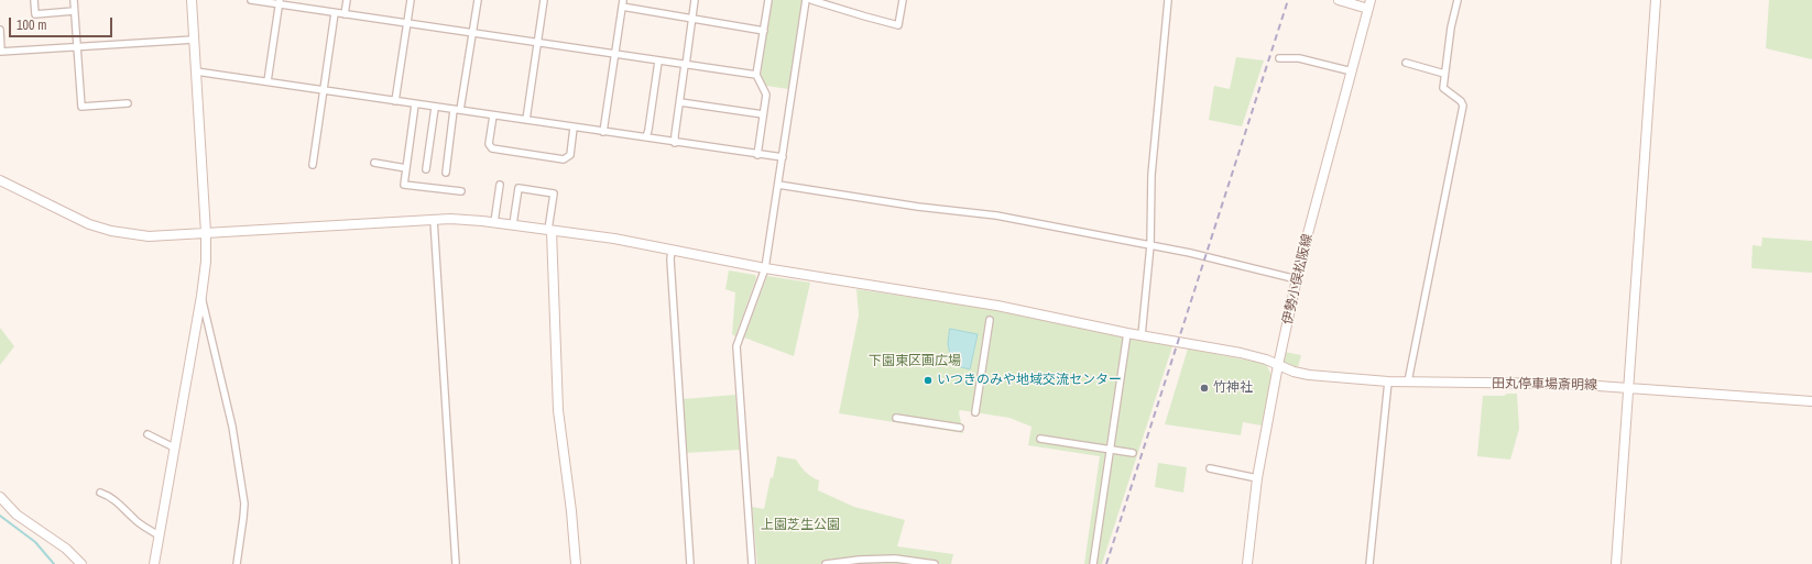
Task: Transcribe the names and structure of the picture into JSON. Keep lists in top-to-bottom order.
{
  "streets": {
    "street": ["伊勢小俣松阪線", "田丸停車場斎明線"]
  },
  "crossings": [
    ["伊勢小俣松阪線", "田丸停車場斎明線"]
  ],
  "parks": ["下園東区画広場", "上園芝生公園"],
  "places": ["いつきのみや地域交流センター", "竹神社"],
  "scale_bar": "100 m"
}
